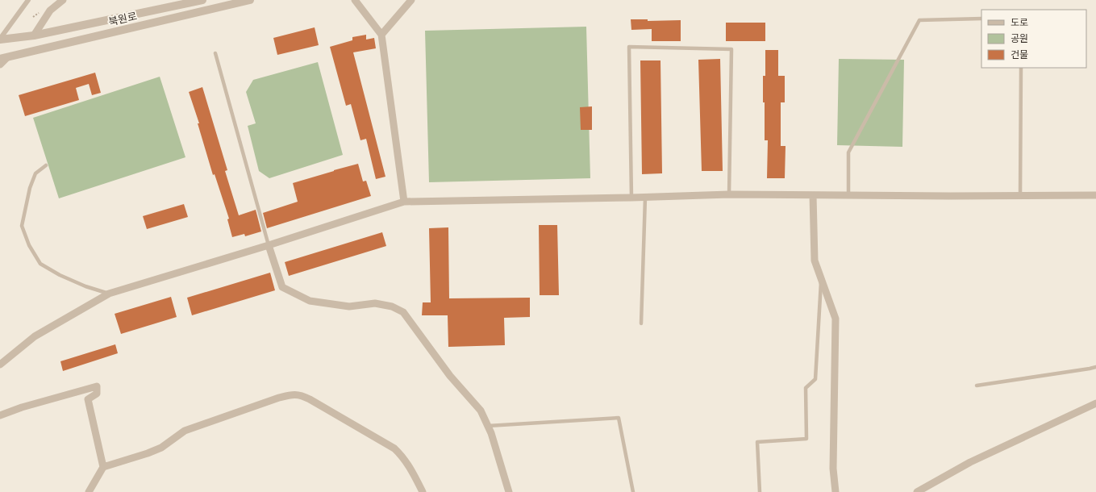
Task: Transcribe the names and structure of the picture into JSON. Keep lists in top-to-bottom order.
{
  "streets": {
    "street": ["북원로"]
  },
  "legend": ["도로", "공원", "건물"]
}
